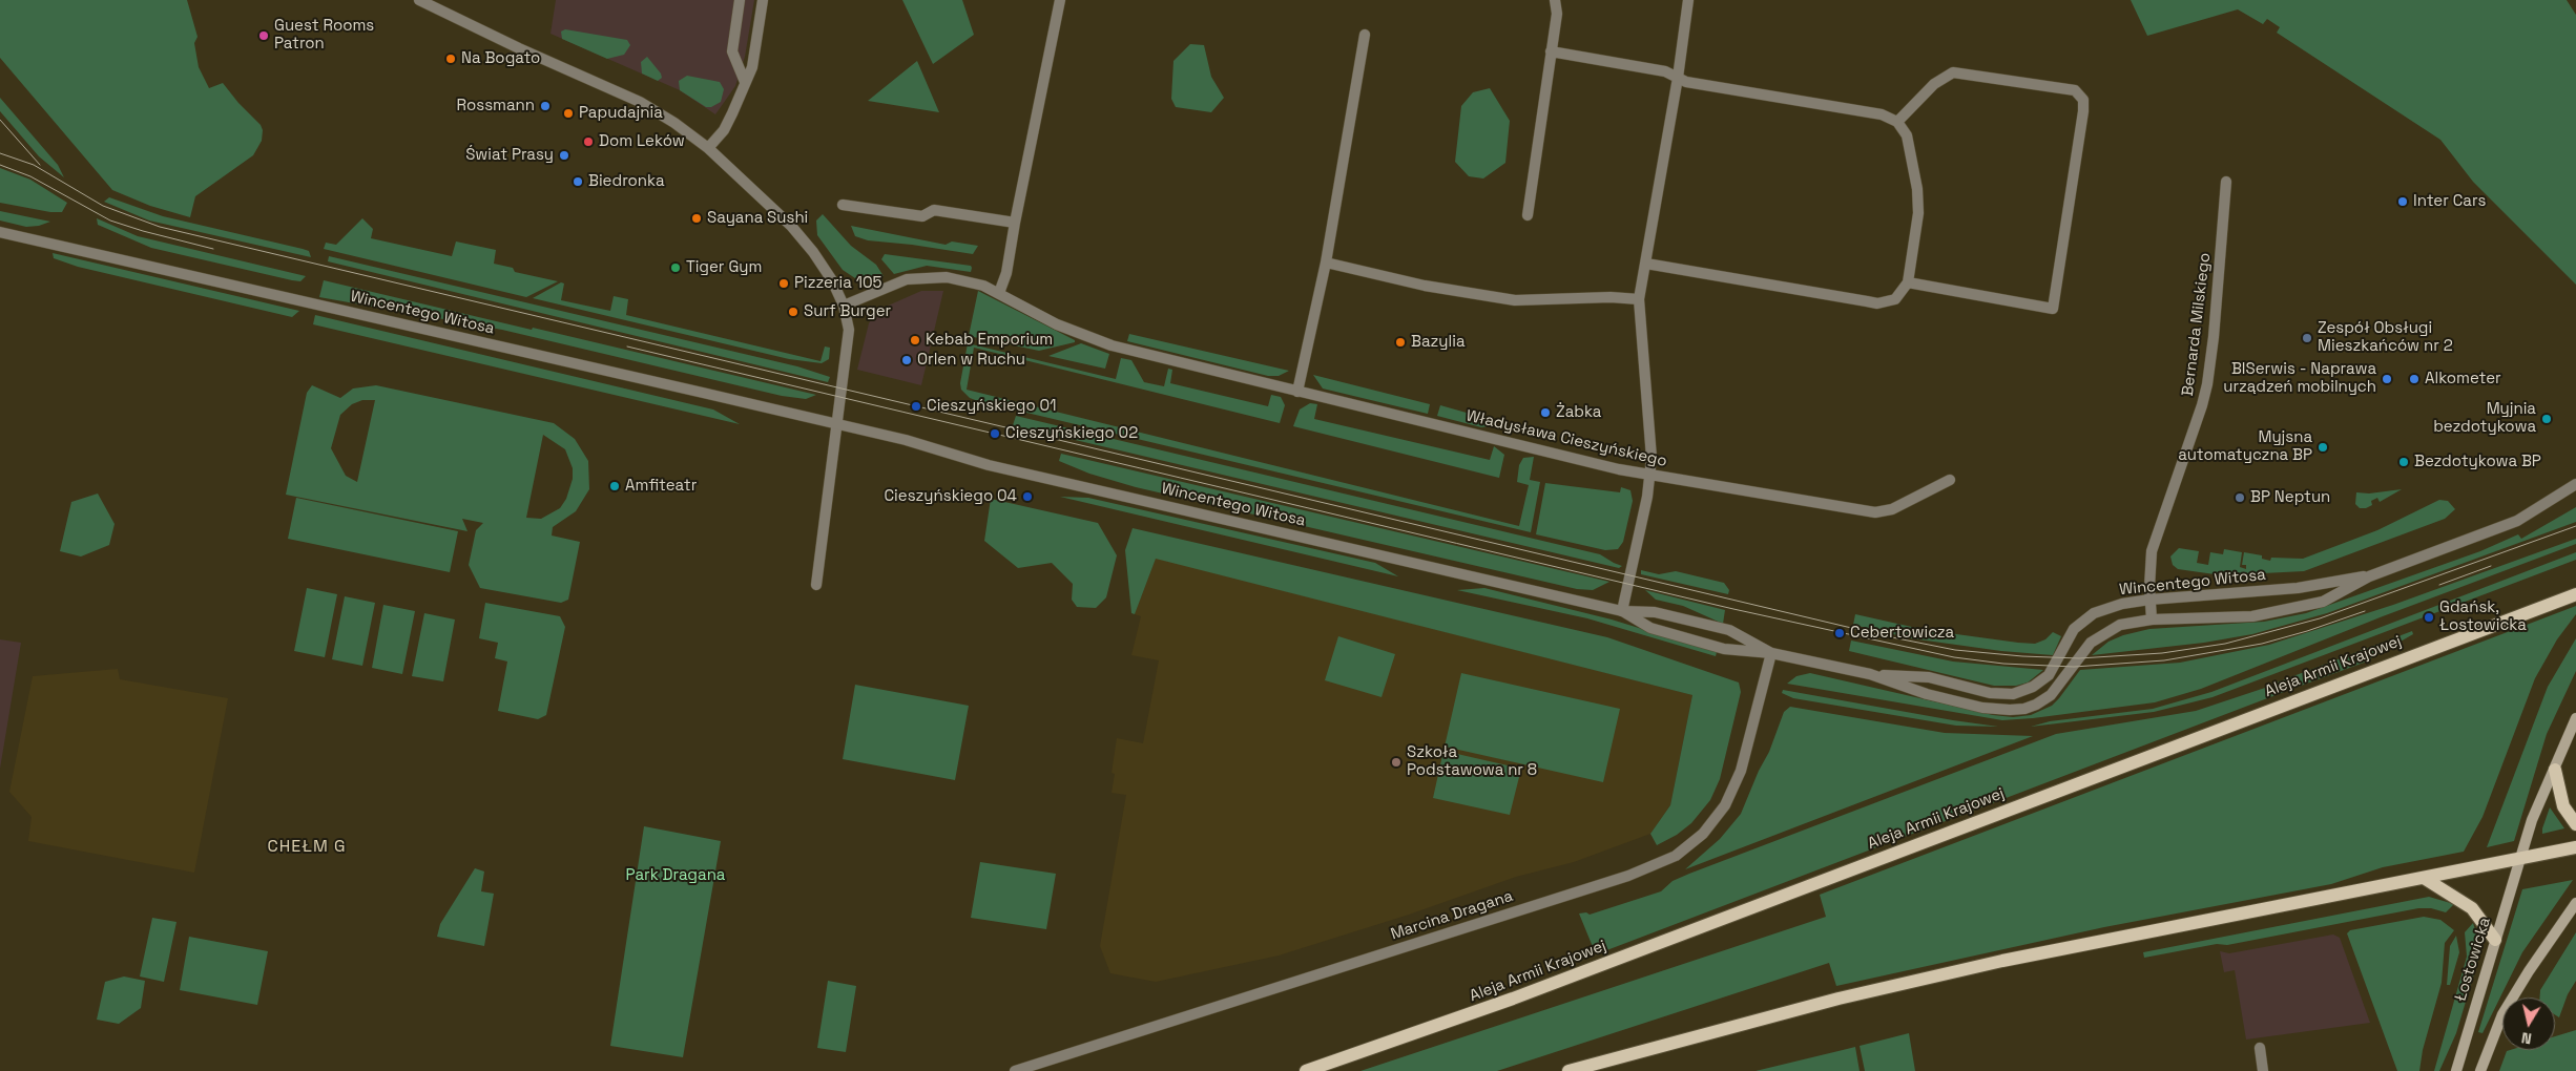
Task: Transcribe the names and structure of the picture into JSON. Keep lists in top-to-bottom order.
{
  "streets": {
    "main road": ["Aleja Armii Krajowej", "Łostowicka"],
    "street": [
      "Wincentego Witosa",
      "Bernarda Milskiego",
      "Władysława Cieszyńskiego",
      "Marcina Dragana"
    ]
  },
  "crossings": [
    ["Wincentego Witosa", "Bernarda Milskiego"],
    ["Wincentego Witosa", "Marcina Dragana"]
  ],
  "districts": ["CHEŁM G"],
  "parks": ["Park Dragana"],
  "places": [
    "Guest Rooms Patron",
    "Na Bogato",
    "Rossmann",
    "Papudajnia",
    "Dom Leków",
    "Świat Prasy",
    "Biedronka",
    "Inter Cars",
    "Sayana Sushi",
    "Tiger Gym",
    "Pizzeria 105",
    "Surf Burger",
    "Zespół Obsługi Mieszkańców nr 2",
    "Kebab Emporium",
    "Bazylia",
    "Orlen w Ruchu",
    "BISerwis - Naprawa urządzeń mobilnych",
    "Alkometer",
    "Cieszyńskiego 01",
    "Żabka",
    "Myjnia bezdotykowa",
    "Cieszyńskiego 02",
    "Myjsna automatyczna BP",
    "Bezdotykowa BP",
    "Amfiteatr",
    "Cieszyńskiego 04",
    "BP Neptun",
    "Gdańsk, Łostowicka",
    "Cebertowicza",
    "Szkoła Podstawowa nr 8"
  ],
  "north": "bottom"
}
